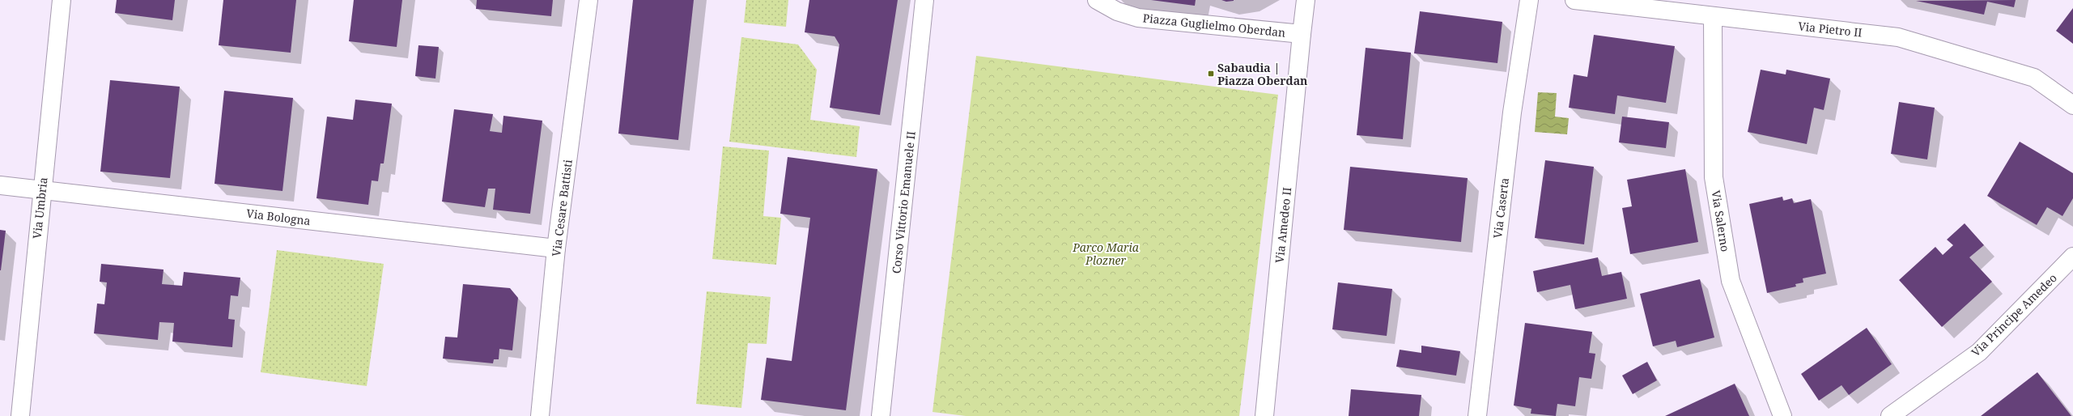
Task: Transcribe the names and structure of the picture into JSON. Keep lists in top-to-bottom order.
{
  "streets": {
    "street": [
      "Piazza Guglielmo Oberdan",
      "Via Pietro II",
      "Corso Vittorio Emanuele II",
      "Via Umbria",
      "Via Cesare Battisti",
      "Via Caserta",
      "Via Bologna",
      "Via Salerno",
      "Via Amedeo II",
      "Via Principe Amedeo"
    ]
  },
  "crossings": [
    ["Piazza Guglielmo Oberdan", "Via Amedeo II"],
    ["Via Pietro II", "Via Salerno"],
    ["Via Umbria", "Via Bologna"],
    ["Via Cesare Battisti", "Via Bologna"]
  ],
  "parks": ["Parco Maria Plozner"],
  "places": {
    "transit": ["Sabaudia | Piazza Oberdan"]
  }
}
